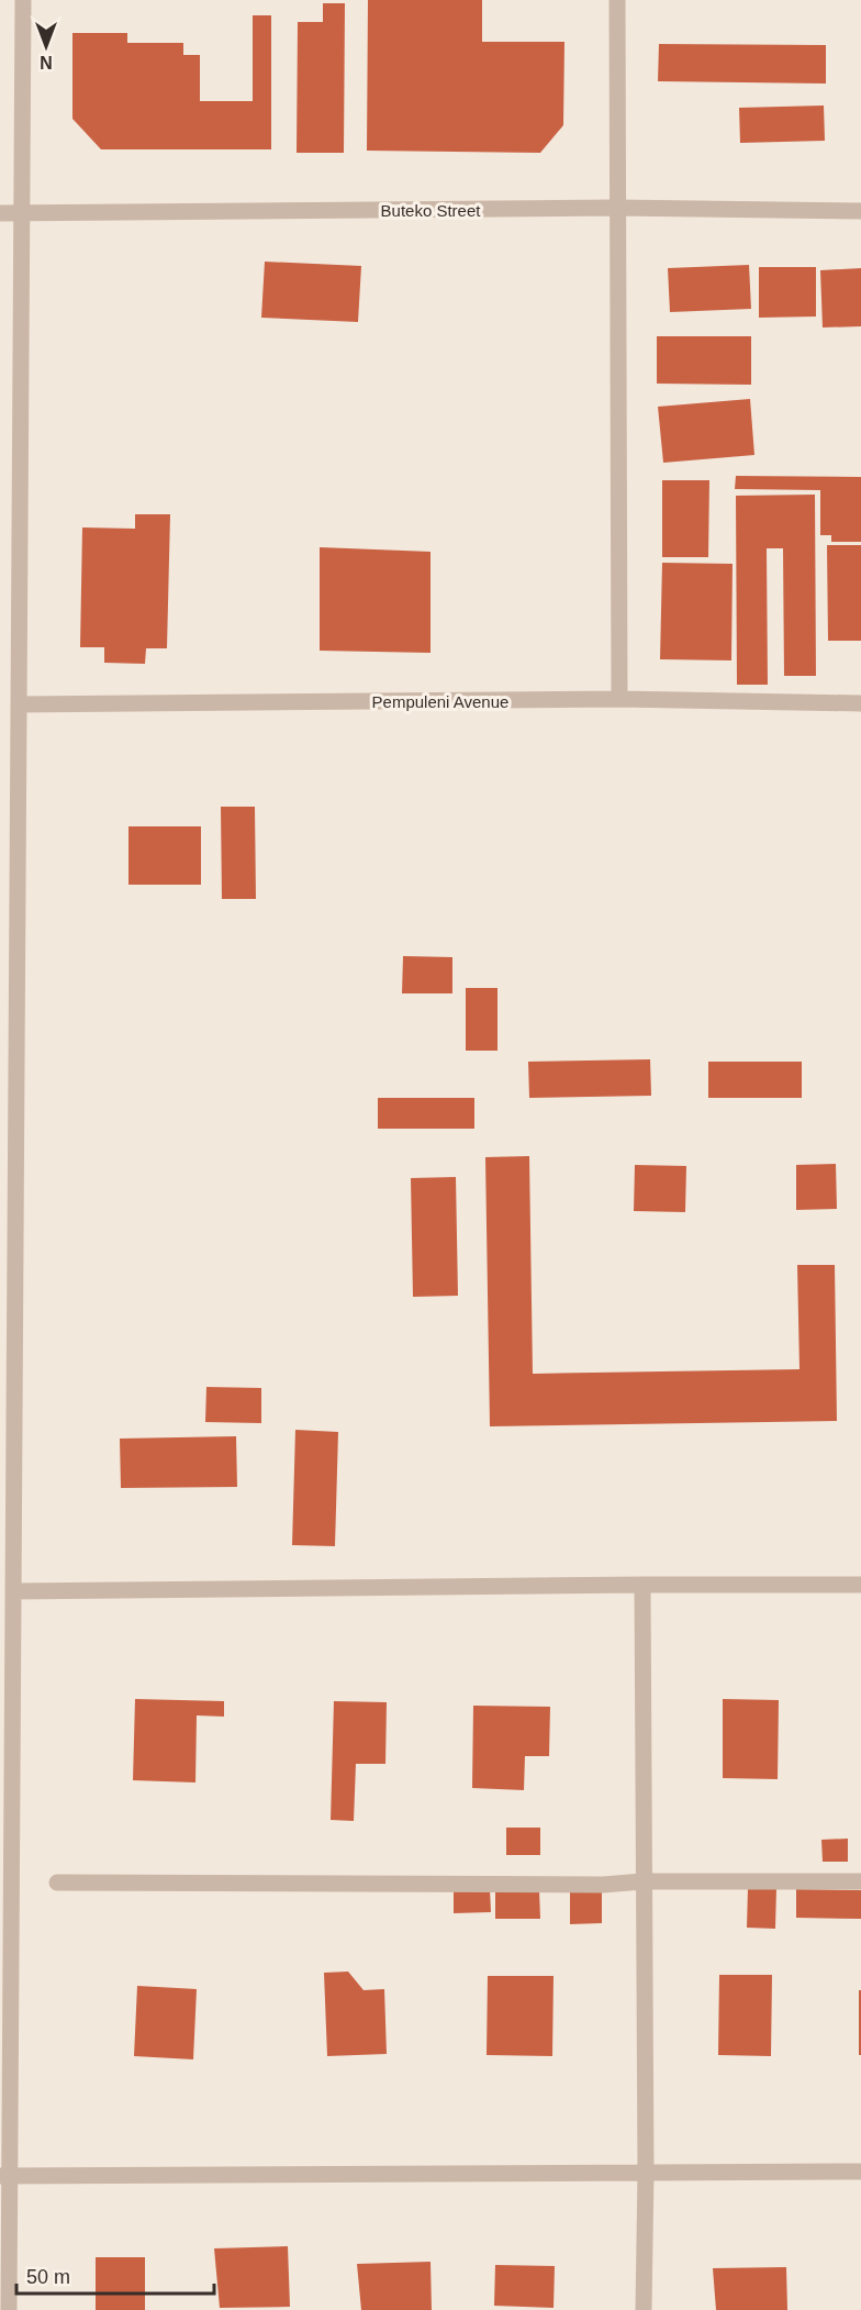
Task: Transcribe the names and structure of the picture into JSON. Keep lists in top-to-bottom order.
{
  "streets": {
    "street": ["Buteko Street", "Pempuleni Avenue"]
  },
  "scale_bar": "50 m",
  "north": "bottom"
}
